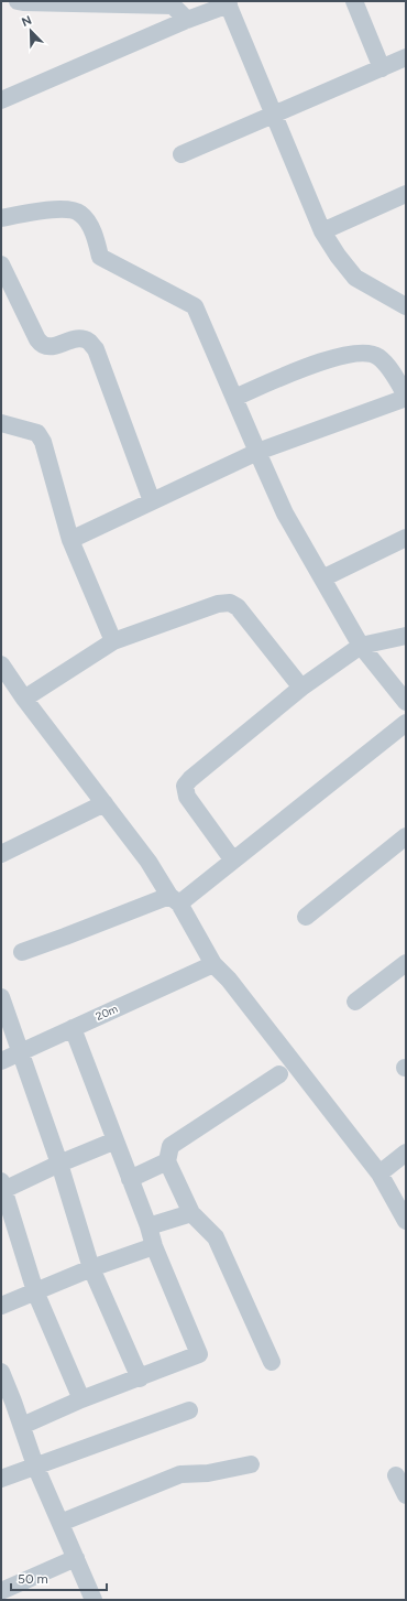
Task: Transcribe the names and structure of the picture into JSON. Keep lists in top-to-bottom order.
{
  "streets": {
    "street": ["20m"]
  },
  "scale_bar": "50 m",
  "north": "top left"
}
